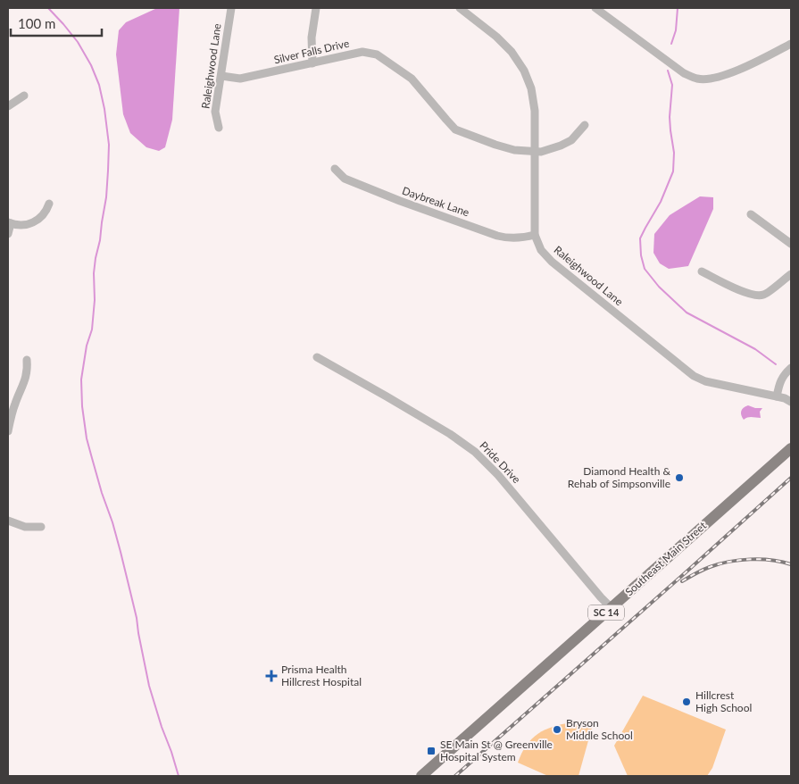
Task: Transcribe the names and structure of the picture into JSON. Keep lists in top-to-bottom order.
{
  "streets": {
    "main road": ["Southeast Main Street", "SC 14"],
    "street": [
      "Silver Falls Drive",
      "Raleighwood Lane",
      "Daybreak Lane",
      "Pride Drive"
    ]
  },
  "crossings": [
    ["Silver Falls Drive", "Raleighwood Lane"],
    ["Raleighwood Lane", "Daybreak Lane"],
    ["Pride Drive", "Southeast Main Street"]
  ],
  "places": {
    "other": ["Diamond Health & Rehab of Simpsonville", "Hillcrest High School", "Bryson Middle School"],
    "health": ["Prisma Health Hillcrest Hospital"],
    "transit": ["SE Main St @ Greenville Hospital System"]
  },
  "scale_bar": "100 m"
}
